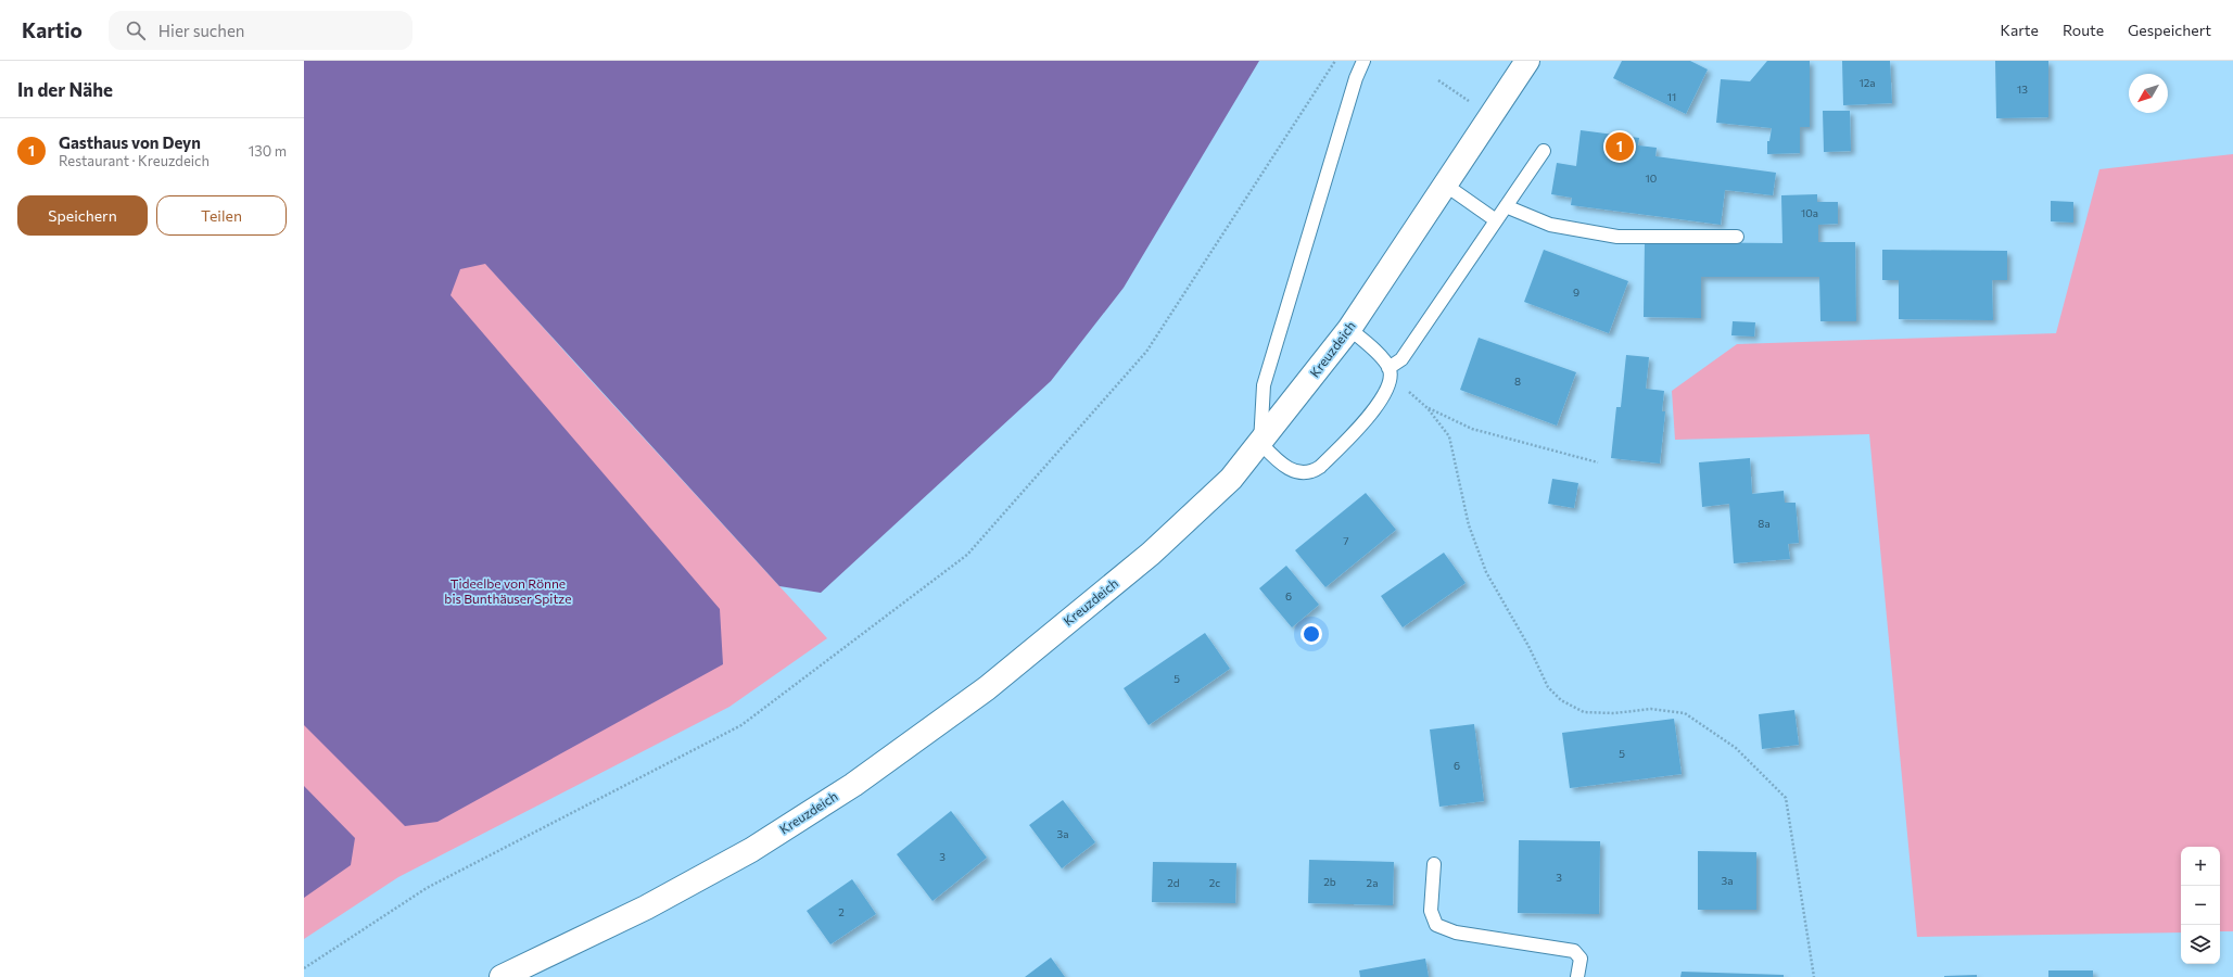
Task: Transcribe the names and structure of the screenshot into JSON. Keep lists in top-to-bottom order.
{
  "streets": {
    "street": ["Kreuzdeich"]
  },
  "parks": ["Tideelbe von Rönne bis Bunthäuser Spitze"],
  "house_numbers": [
    "12a",
    "13",
    "11",
    "10",
    "10a",
    "9",
    "8",
    "8a",
    "7",
    "6",
    "5",
    "5",
    "6",
    "3a",
    "3",
    "3",
    "3a",
    "2b",
    "2d",
    "2c",
    "2a",
    "2"
  ],
  "north": "bottom left",
  "page": {
    "header": "Kartio",
    "search": "Hier suchen",
    "nav": ["Karte", "Route", "Gespeichert"],
    "heading": "In der Nähe",
    "list": [
      {
        "mark": "1",
        "name": "Gasthaus von Deyn",
        "note": "Restaurant · Kreuzdeich",
        "value": "130 m"
      }
    ],
    "pins": "1",
    "buttons": ["Speichern", "Teilen"],
    "map_buttons": ["+", "−"]
  }
}
